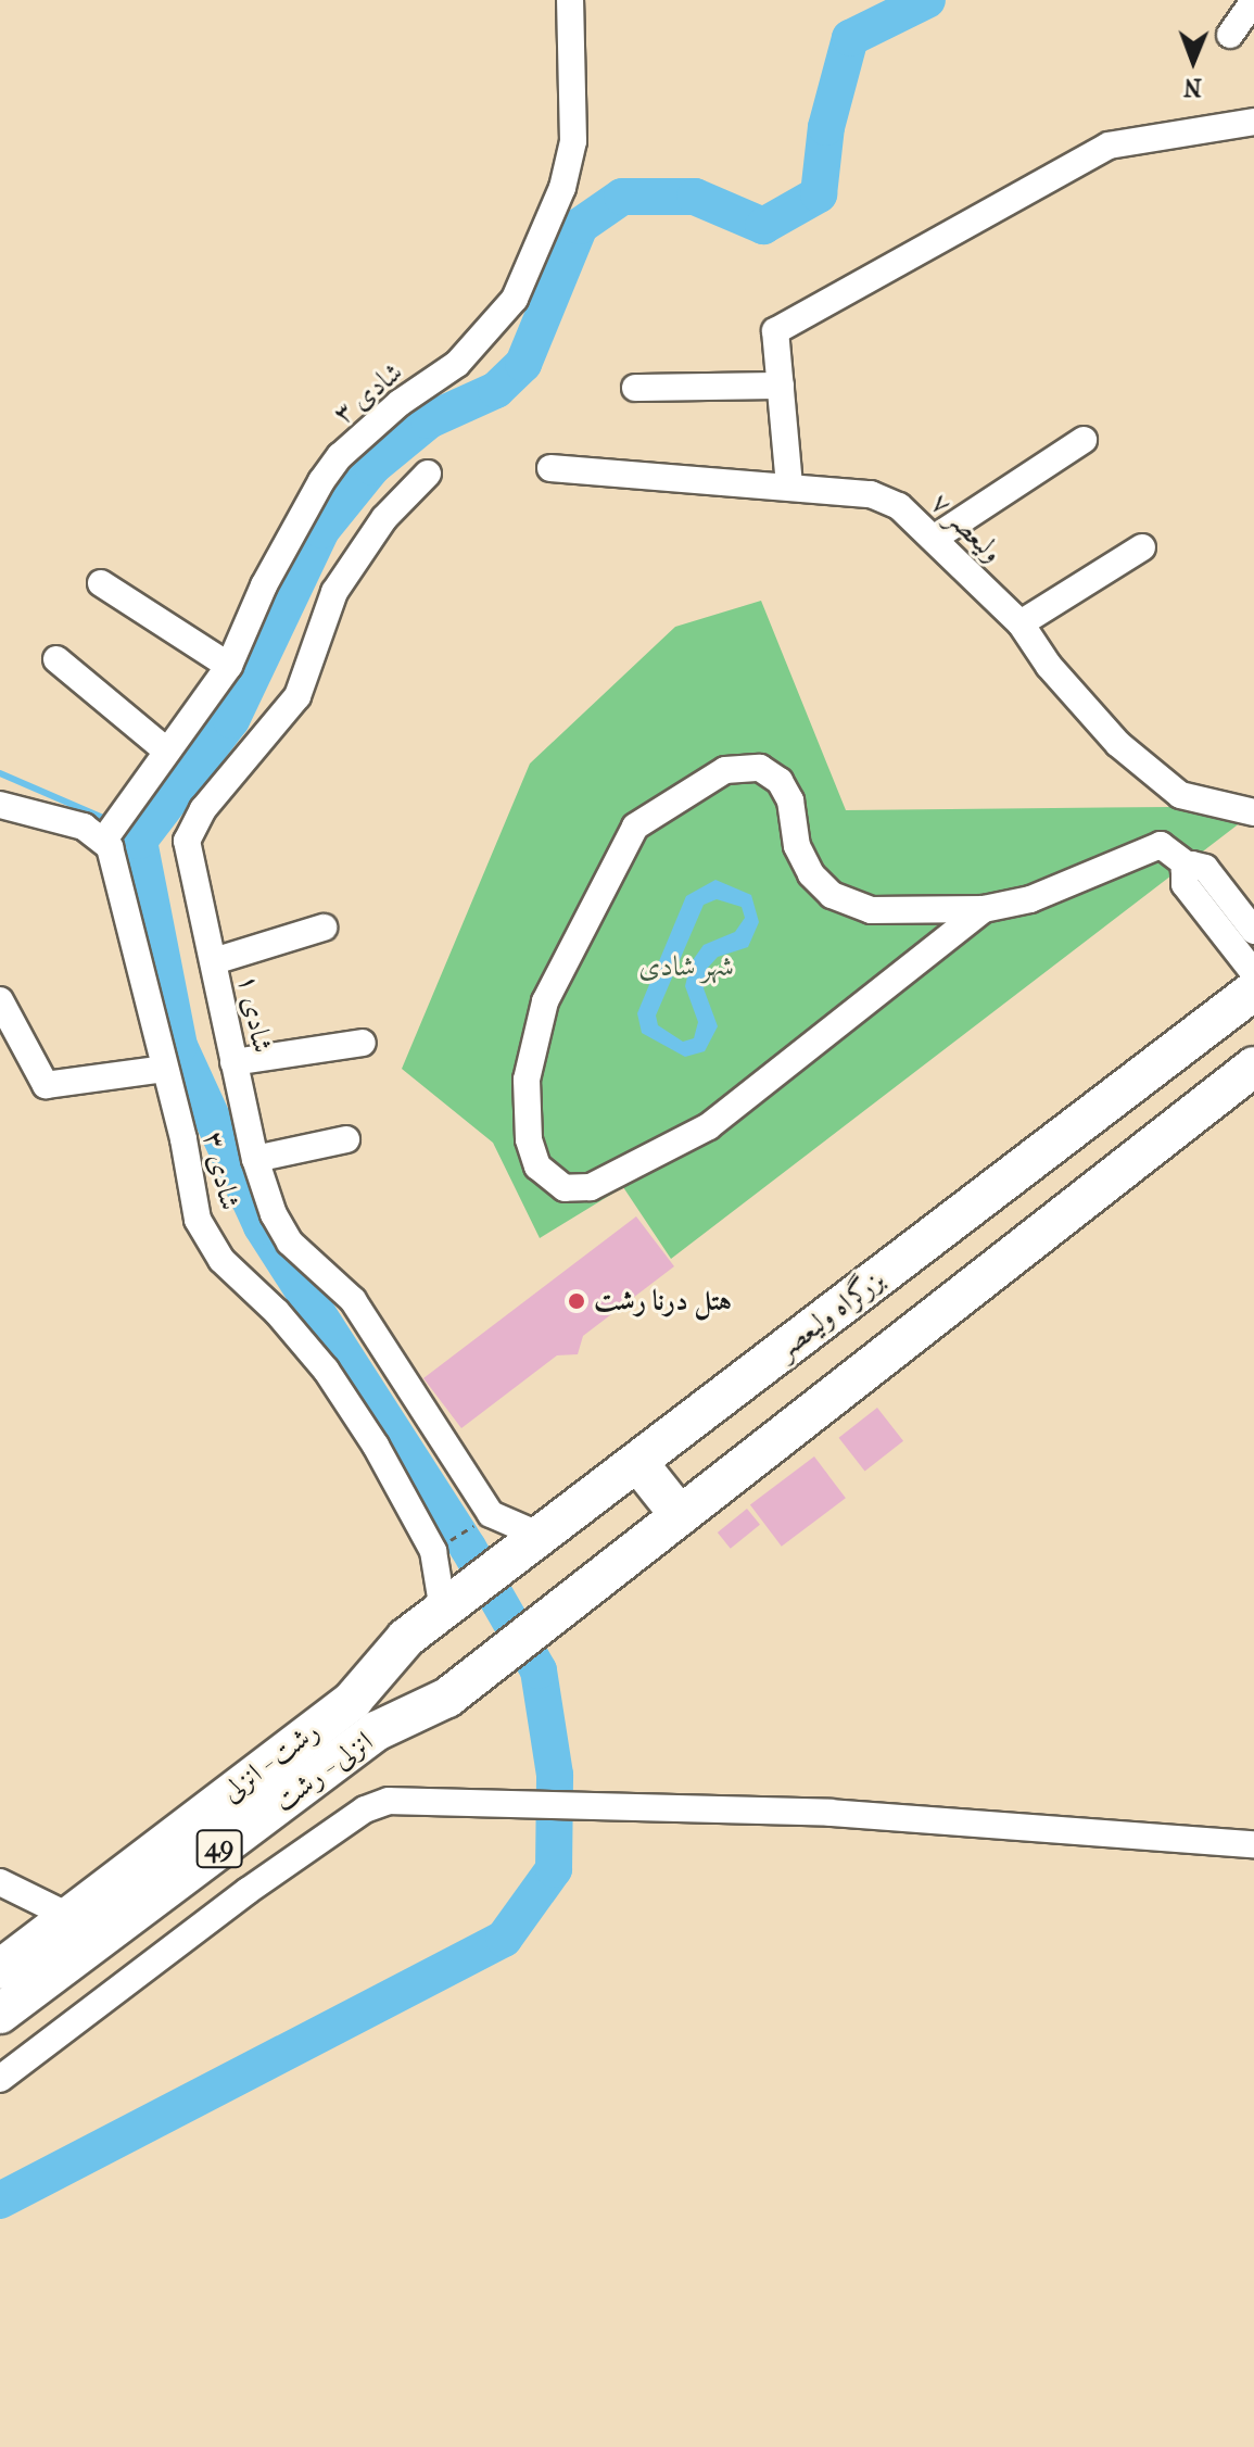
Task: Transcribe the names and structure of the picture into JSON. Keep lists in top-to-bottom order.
{
  "streets": {
    "highway": [
      "بزرگراه ولیعصر",
      "رشت - انزلی",
      "انزلی - رشت",
      "49"
    ],
    "street": ["شادی ۳", "ولیعصر ۷", "شادی ۱"]
  },
  "crossings": [
    ["شادی ۳", "بزرگراه ولیعصر"],
    ["بزرگراه ولیعصر", "رشت - انزلی"]
  ],
  "parks": ["شهر شادی"],
  "places": ["هتل درنا رشت"],
  "north": "bottom"
}
